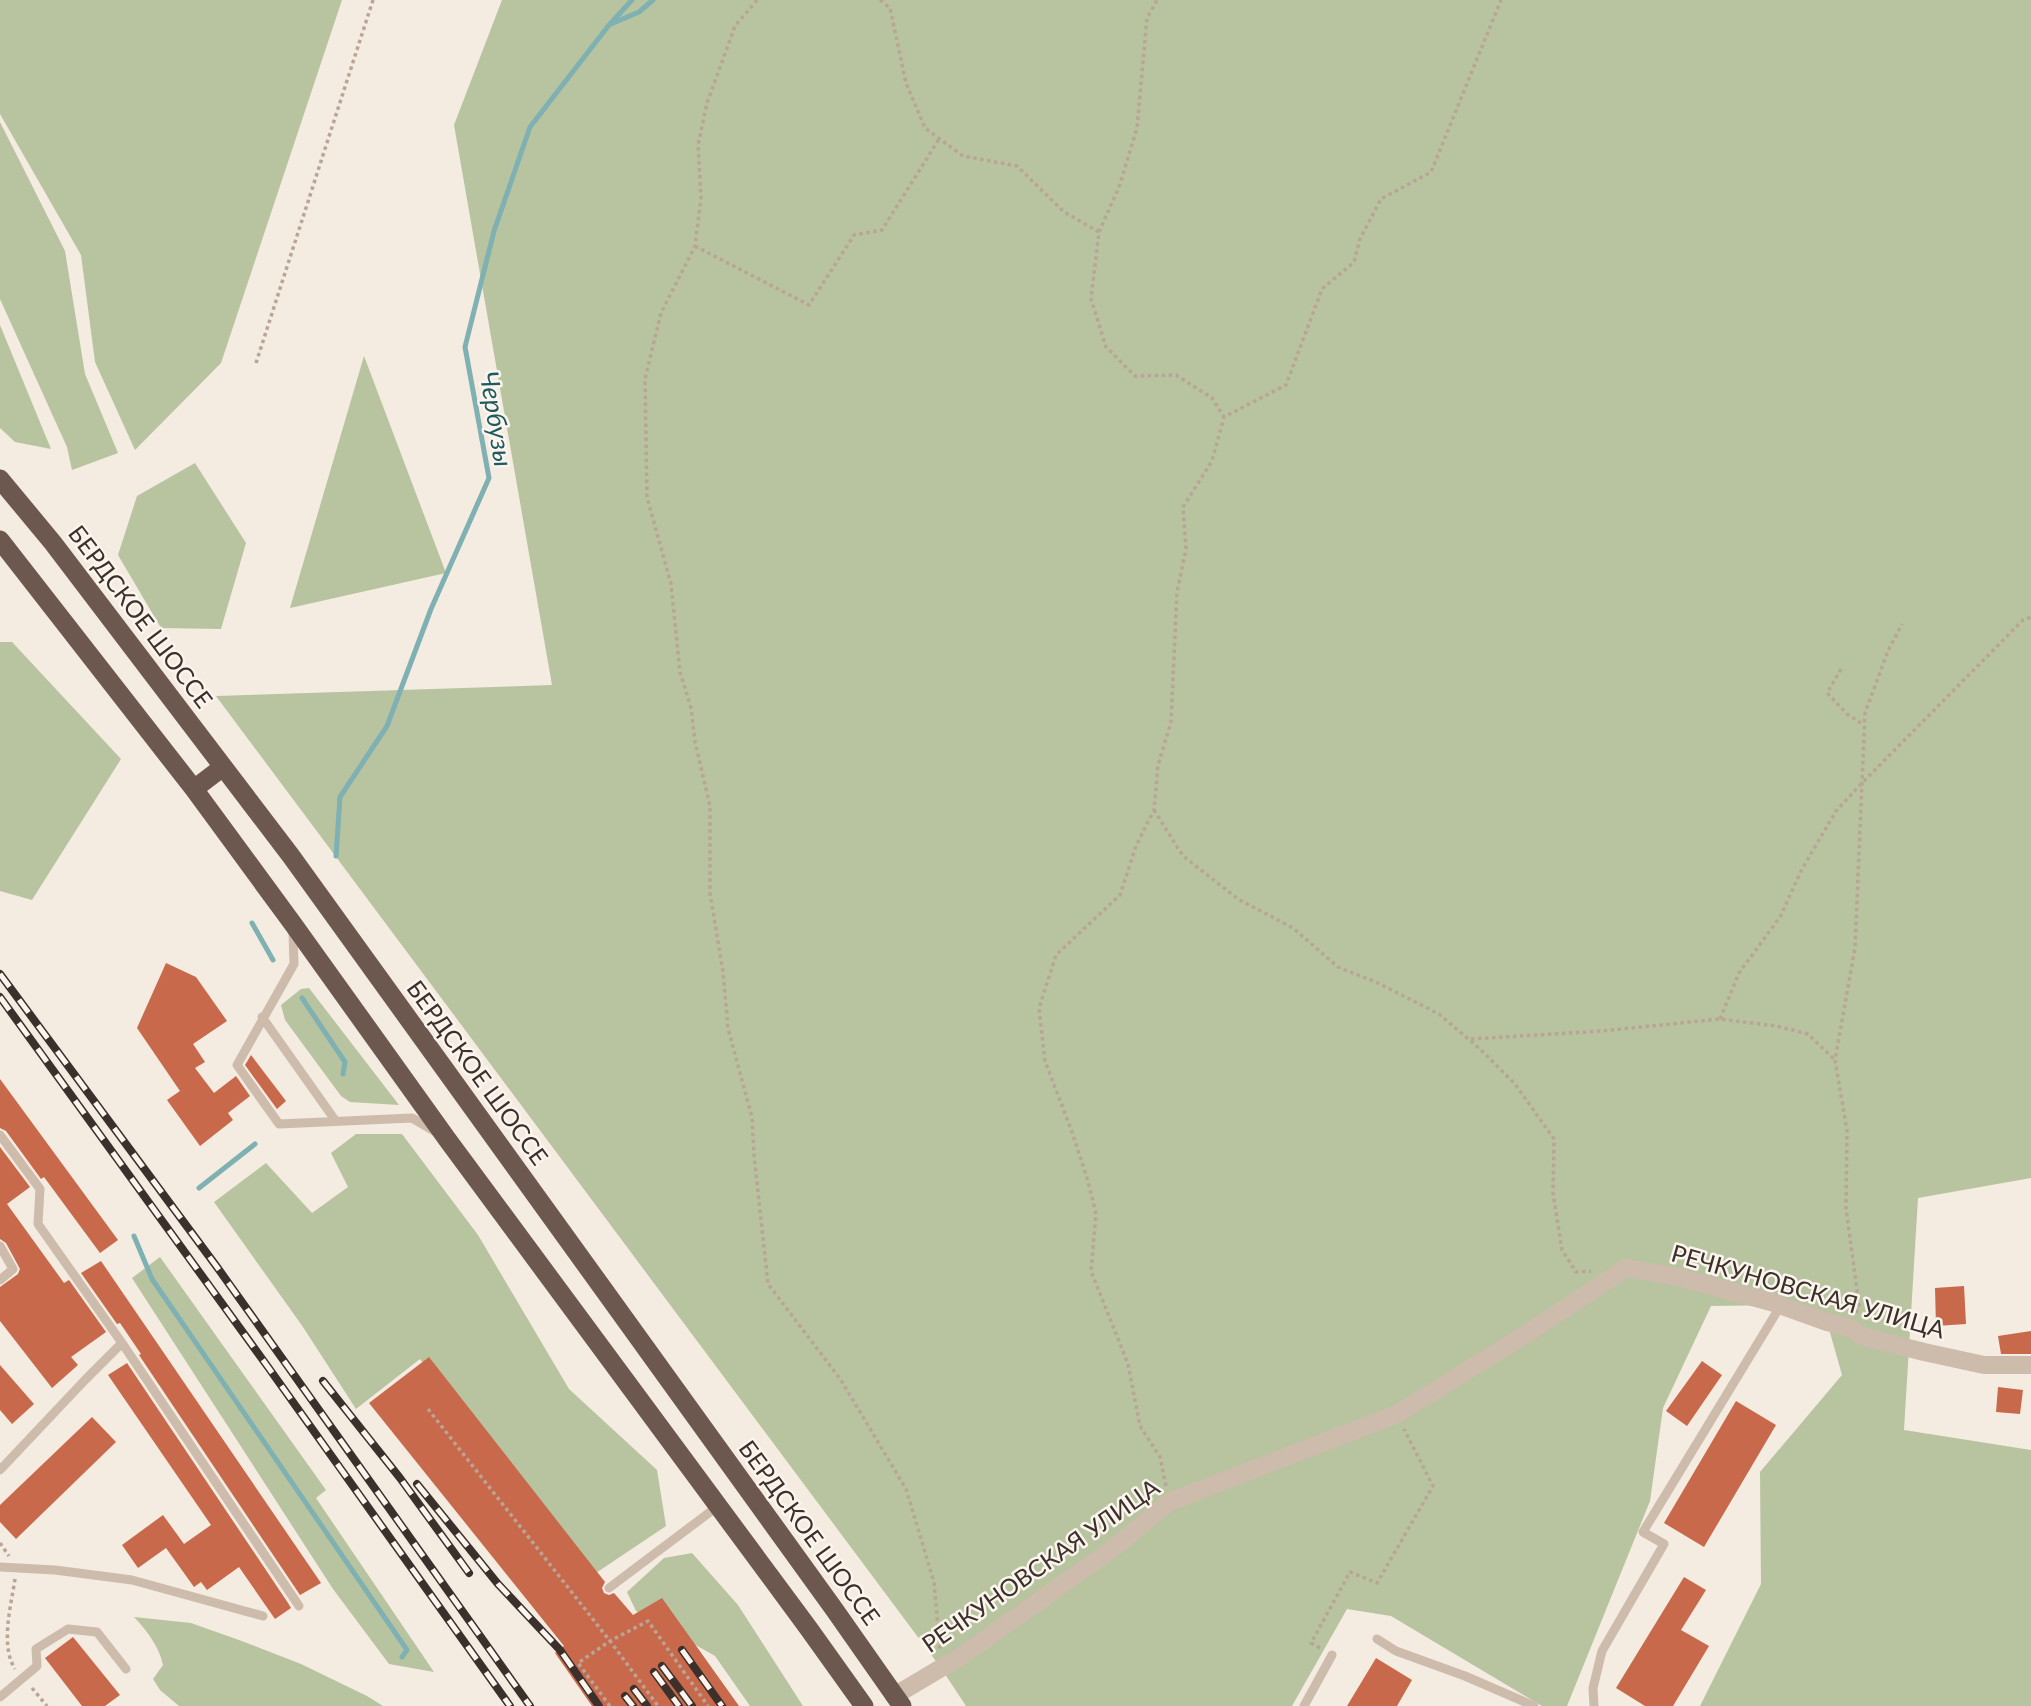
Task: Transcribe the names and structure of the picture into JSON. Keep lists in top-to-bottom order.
{
  "streets": {
    "highway": ["БЕРДСКОЕ ШОССЕ"],
    "street": ["РЕЧКУНОВСКАЯ УЛИЦА"]
  },
  "crossings": [
    ["БЕРДСКОЕ ШОССЕ", "РЕЧКУНОВСКАЯ УЛИЦА"]
  ],
  "water": ["Чербузы"]
}
